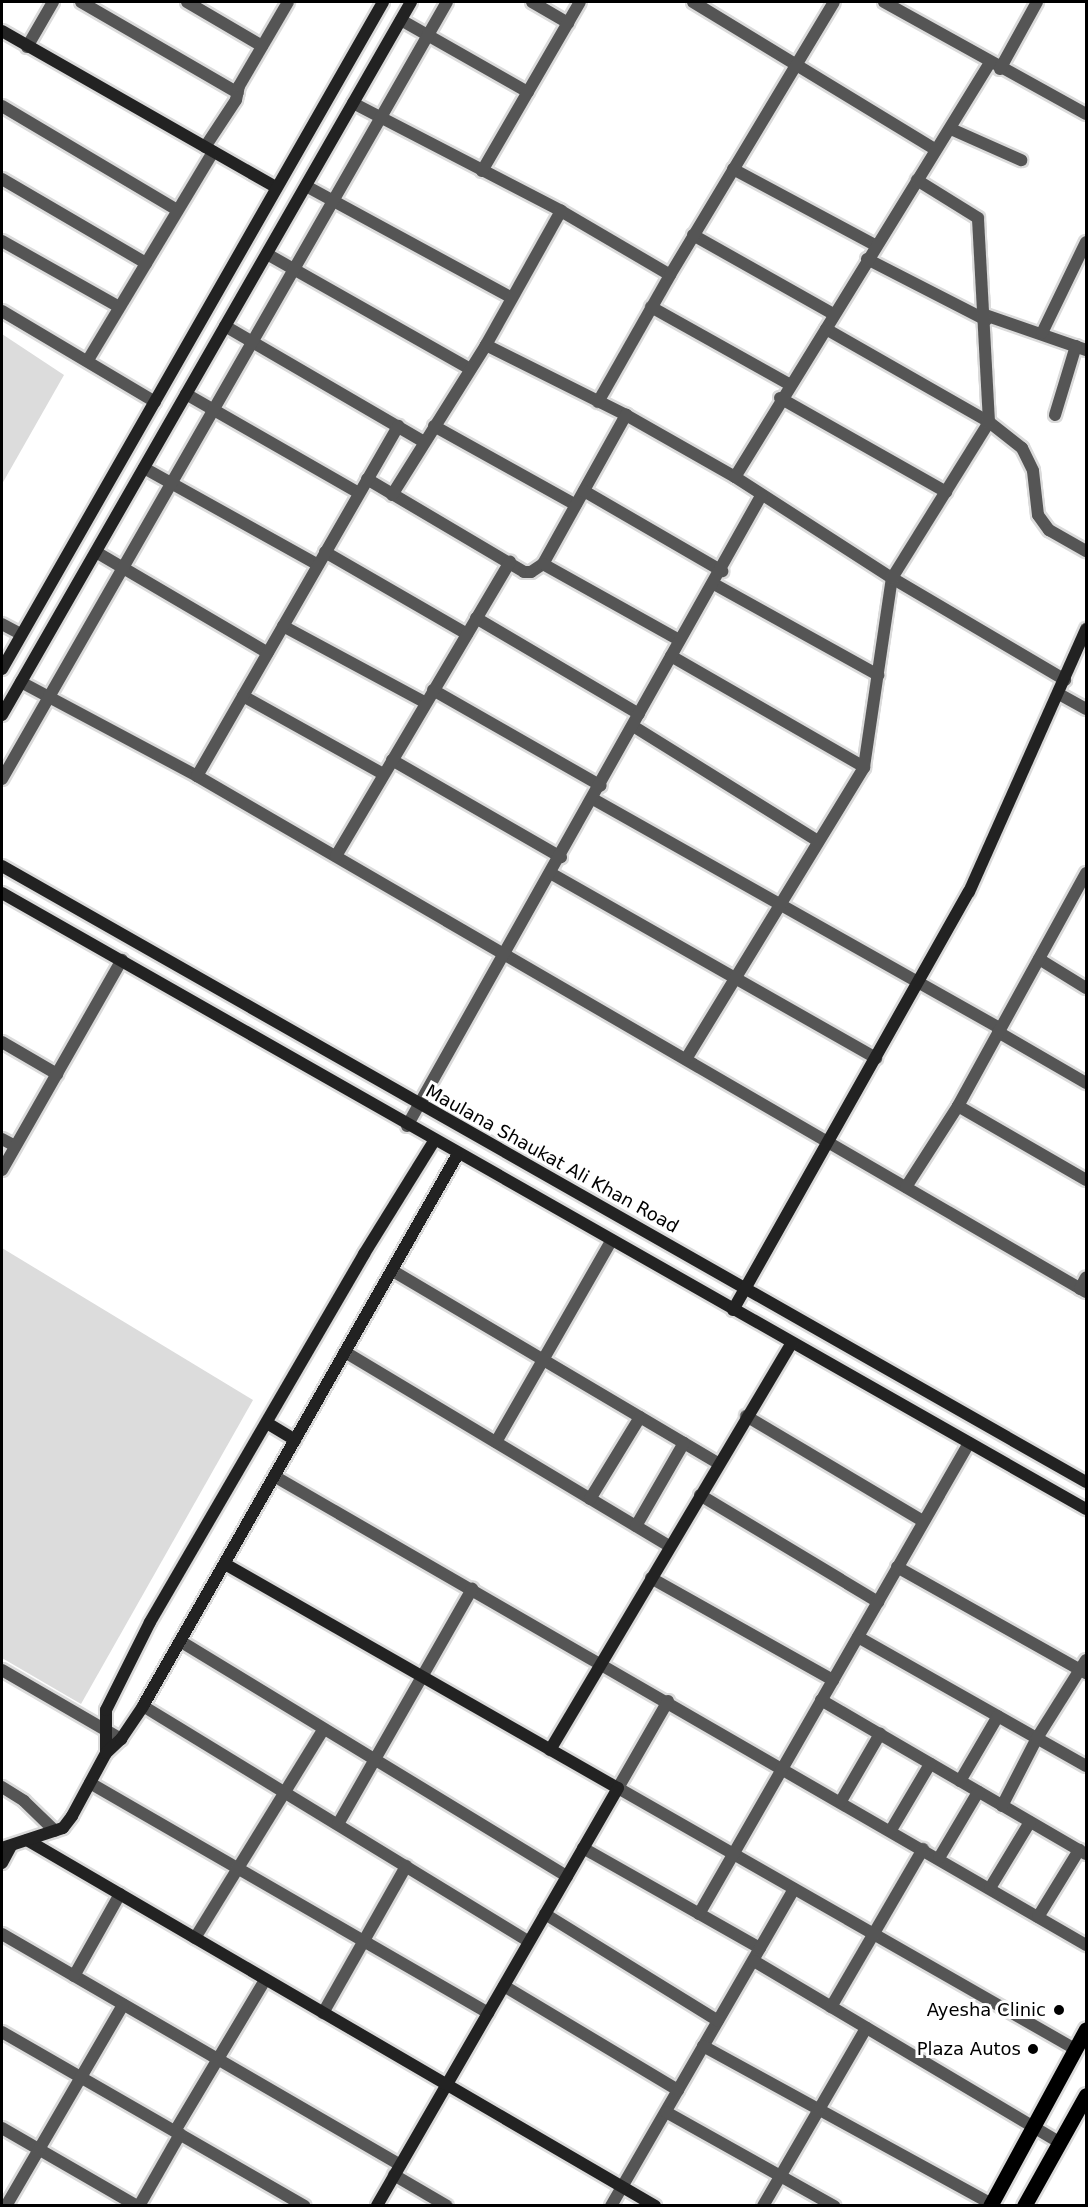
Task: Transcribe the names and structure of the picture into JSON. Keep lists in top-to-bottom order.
{
  "streets": {
    "street": ["Maulana Shaukat Ali Khan Road"]
  },
  "places": ["Ayesha Clinic", "Plaza Autos"]
}
